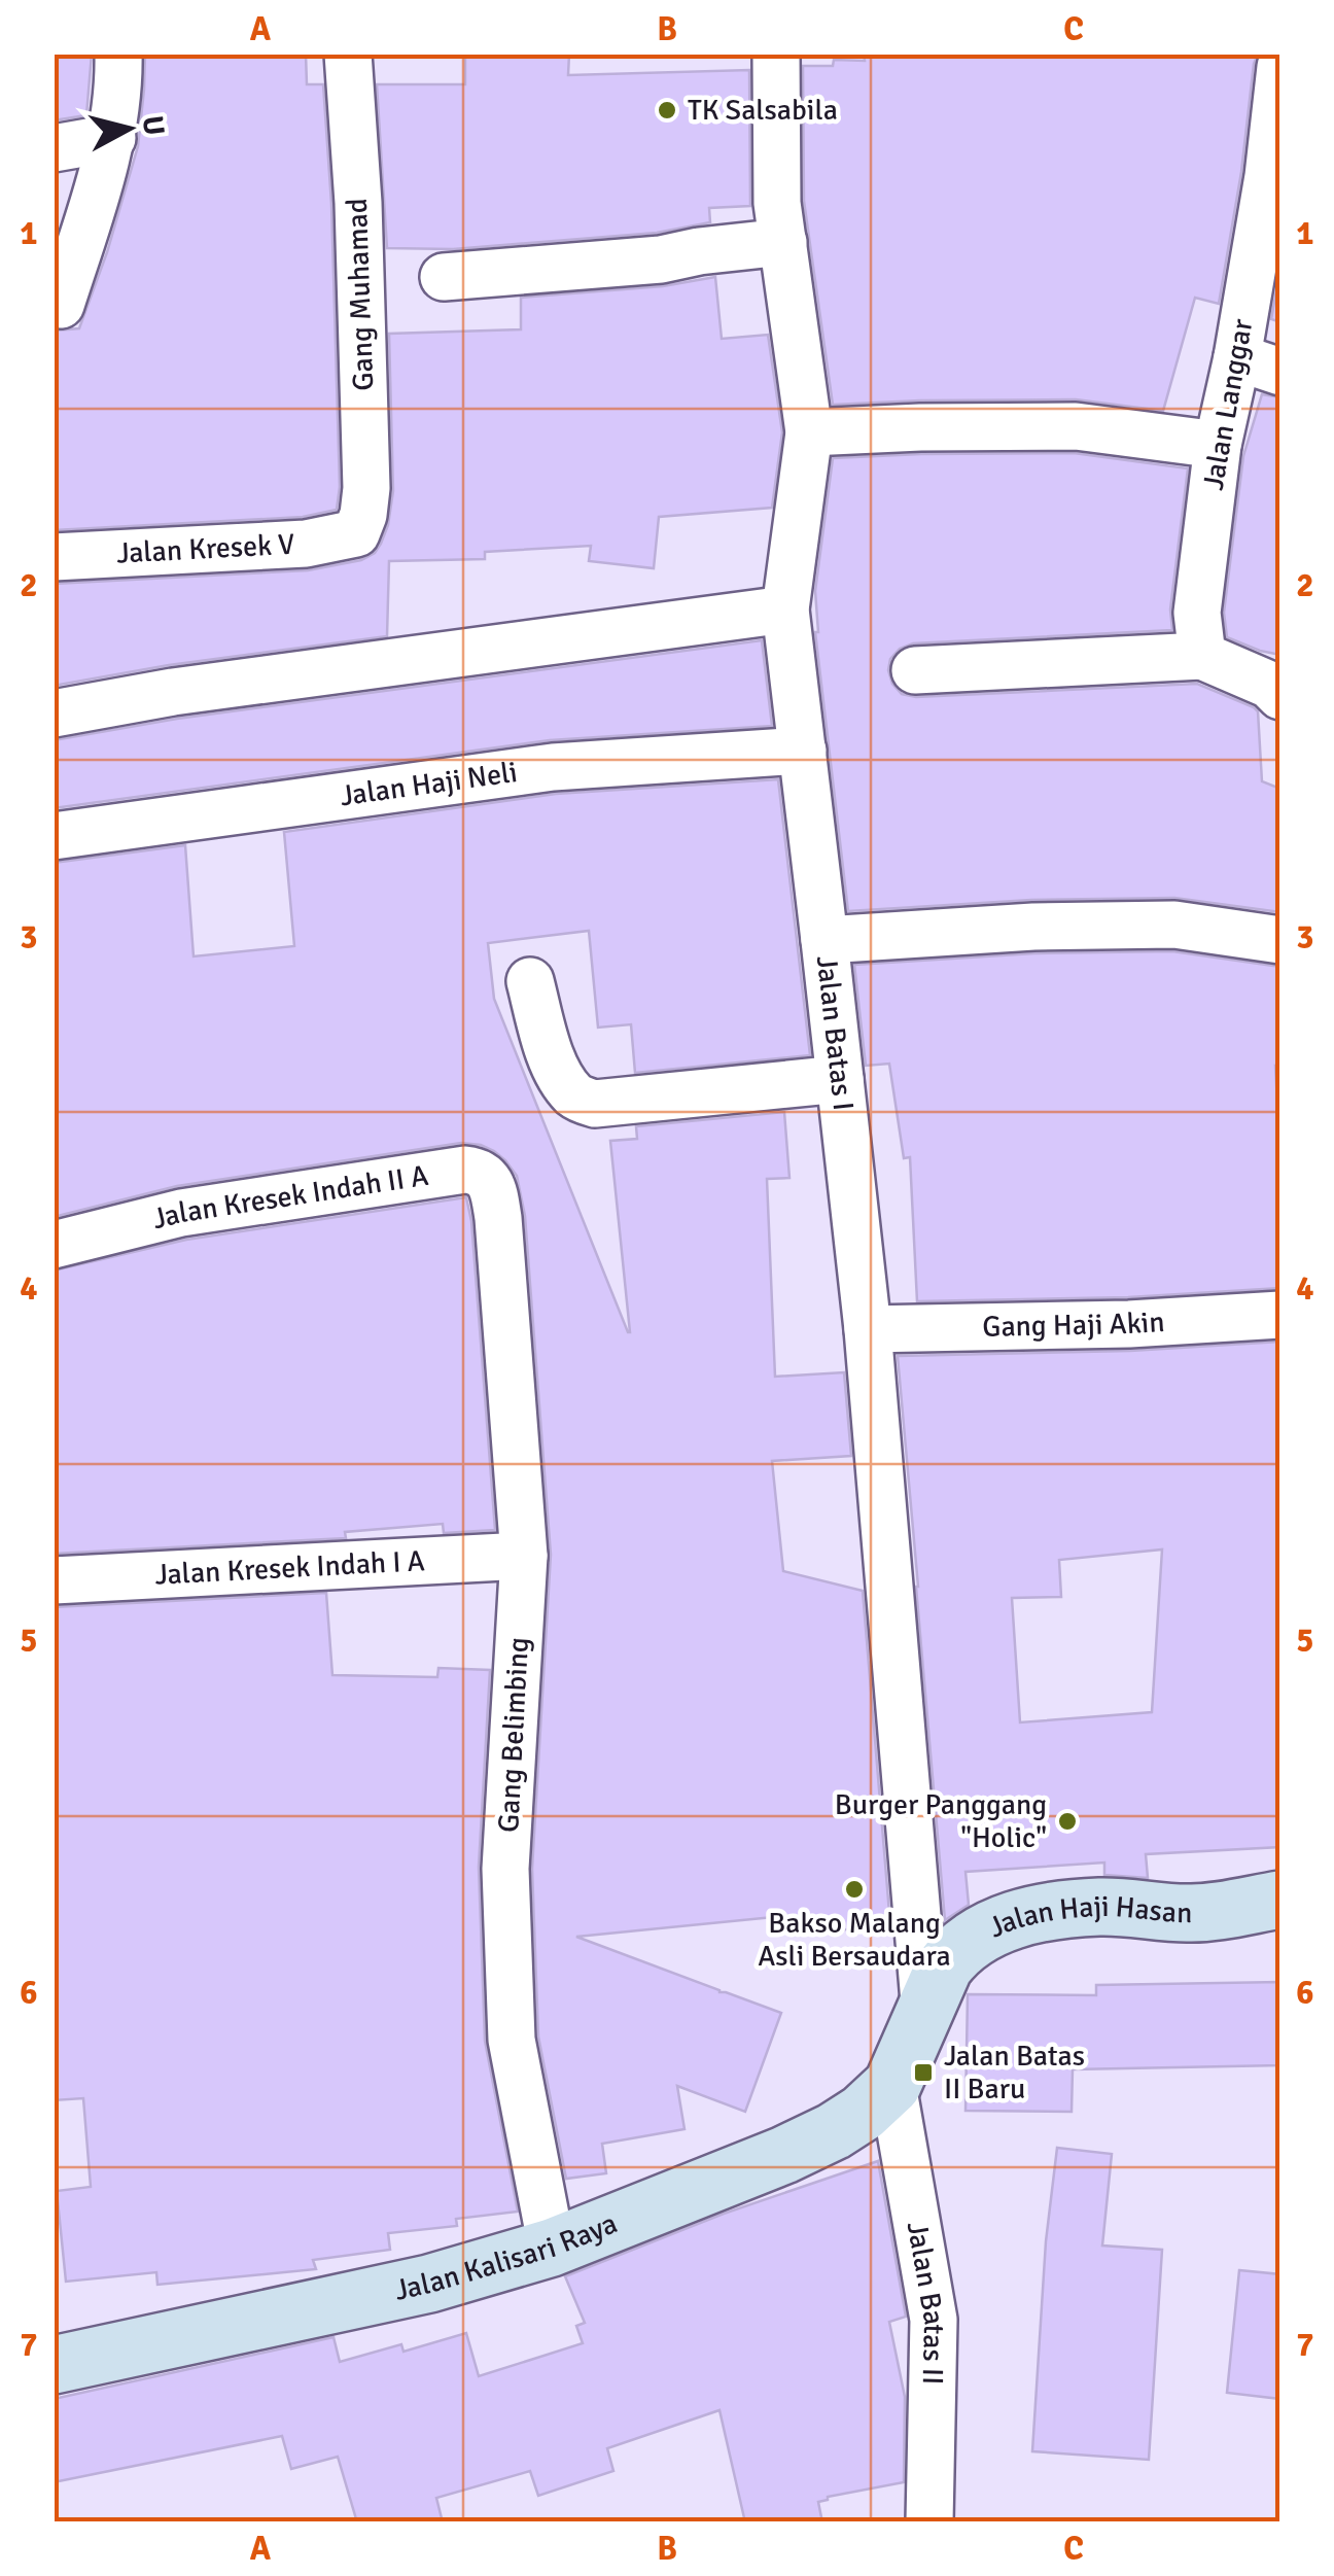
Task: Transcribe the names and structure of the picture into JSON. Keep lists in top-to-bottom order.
{
  "streets": {
    "street": [
      "Gang Muhamad",
      "Jalan Langgar",
      "Jalan Kresek V",
      "Jalan Haji Neli",
      "Jalan Batas I",
      "Jalan Kresek Indah II A",
      "Gang Haji Akin",
      "Jalan Kresek Indah I A",
      "Gang Belimbing",
      "Jalan Haji Hasan",
      "Jalan Kalisari Raya",
      "Jalan Batas II"
    ]
  },
  "crossings": [
    ["Gang Muhamad", "Jalan Kresek V"],
    ["Jalan Haji Neli", "Jalan Batas I"],
    ["Jalan Batas I", "Gang Haji Akin"],
    ["Jalan Batas I", "Jalan Haji Hasan"],
    ["Jalan Batas I", "Jalan Kalisari Raya"],
    ["Jalan Batas I", "Jalan Batas II"],
    ["Jalan Kresek Indah II A", "Gang Belimbing"],
    ["Jalan Kresek Indah I A", "Gang Belimbing"],
    ["Gang Belimbing", "Jalan Kalisari Raya"],
    ["Jalan Haji Hasan", "Jalan Kalisari Raya"],
    ["Jalan Haji Hasan", "Jalan Batas II"],
    ["Jalan Kalisari Raya", "Jalan Batas II"]
  ],
  "places": {
    "other": ["TK Salsabila", "Burger Panggang \"Holic\"", "Bakso Malang Asli Bersaudara"],
    "transit": ["Jalan Batas II Baru"]
  },
  "north": "right",
  "grid": {
    "columns": ["A", "B", "C"],
    "rows": [
      "1",
      "2",
      "3",
      "4",
      "5",
      "6",
      "7"
    ]
  }
}
